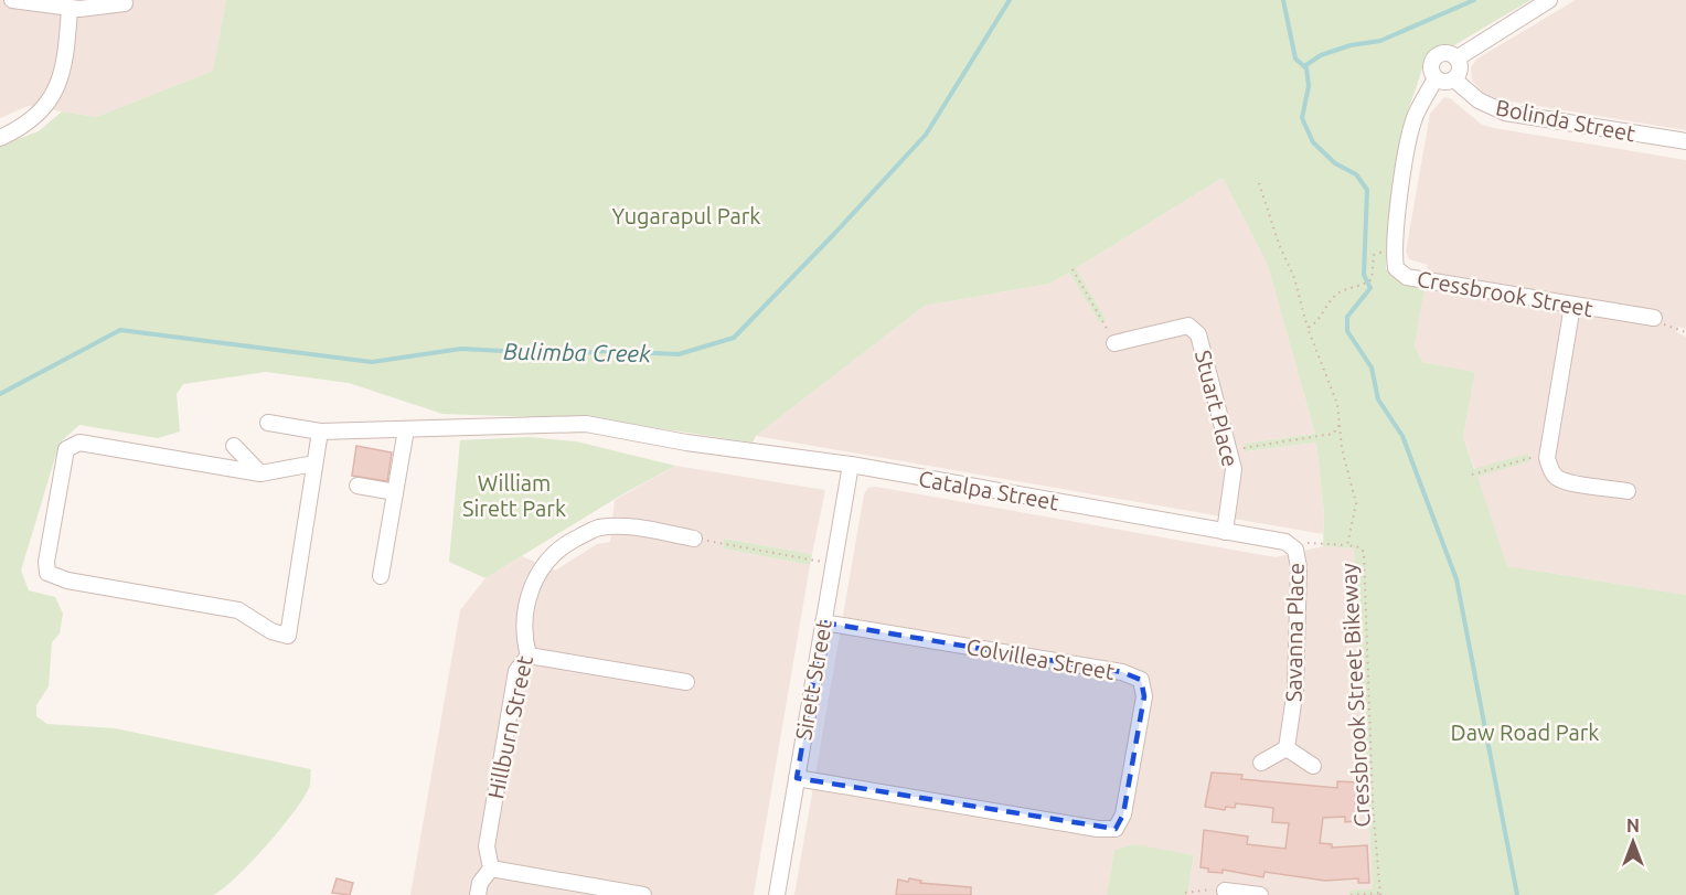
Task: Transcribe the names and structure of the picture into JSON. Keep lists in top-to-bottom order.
{
  "streets": {
    "street": [
      "Bolinda Street",
      "Cressbrook Street",
      "Stuart Place",
      "Catalpa Street",
      "Savanna Place",
      "Colvillea Street",
      "Sirett Street",
      "Hillburn Street"
    ],
    "path": ["Cressbrook Street Bikeway"]
  },
  "crossings": [
    ["Bolinda Street", "Cressbrook Street"],
    ["Stuart Place", "Catalpa Street"],
    ["Stuart Place", "Savanna Place"],
    ["Catalpa Street", "Savanna Place"],
    ["Catalpa Street", "Sirett Street"],
    ["Colvillea Street", "Sirett Street"]
  ],
  "water": ["Bulimba Creek"],
  "parks": ["Yugarapul Park", "William Sirett Park", "Daw Road Park"],
  "north": "top"
}
